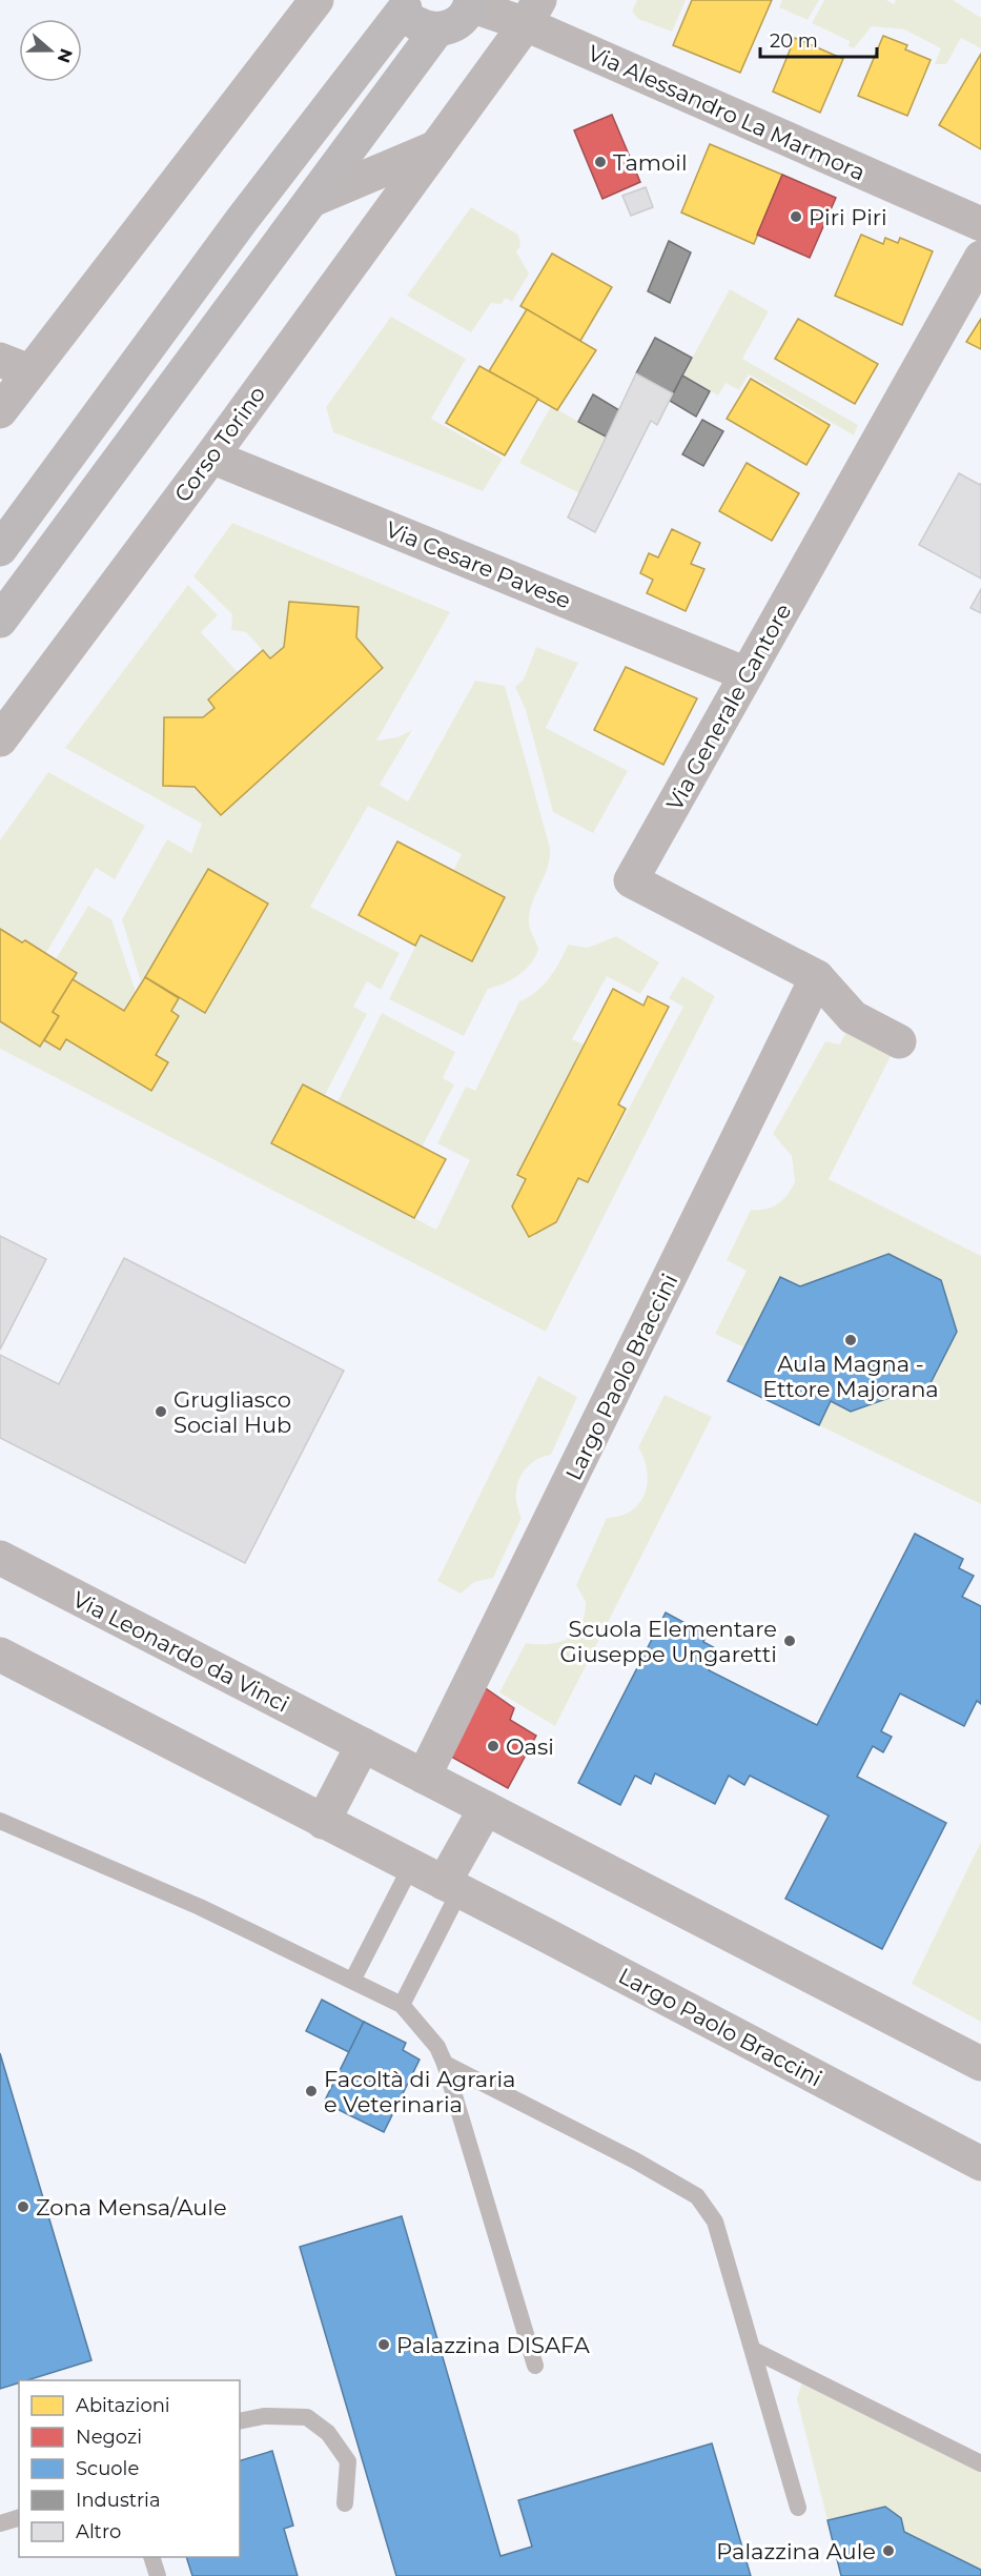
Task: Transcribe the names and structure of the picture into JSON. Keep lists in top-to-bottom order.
{
  "streets": {
    "street": [
      "Via Alessandro La Marmora",
      "Corso Torino",
      "Via Cesare Pavese",
      "Via Generale Cantore",
      "Largo Paolo Braccini",
      "Via Leonardo da Vinci"
    ]
  },
  "crossings": [
    ["Via Alessandro La Marmora", "Corso Torino"],
    ["Corso Torino", "Via Cesare Pavese"],
    ["Via Cesare Pavese", "Via Generale Cantore"],
    ["Via Generale Cantore", "Largo Paolo Braccini"]
  ],
  "places": [
    "Tamoil",
    "Piri Piri",
    "Aula Magna - Ettore Majorana",
    "Grugliasco Social Hub",
    "Scuola Elementare Giuseppe Ungaretti",
    "Oasi",
    "Facoltà di Agraria e Veterinaria",
    "Zona Mensa/Aule",
    "Palazzina DISAFA",
    "Palazzina Aule"
  ],
  "legend": [
    "Abitazioni",
    "Negozi",
    "Scuole",
    "Industria",
    "Altro"
  ],
  "scale_bar": "20 m",
  "north": "right"
}
